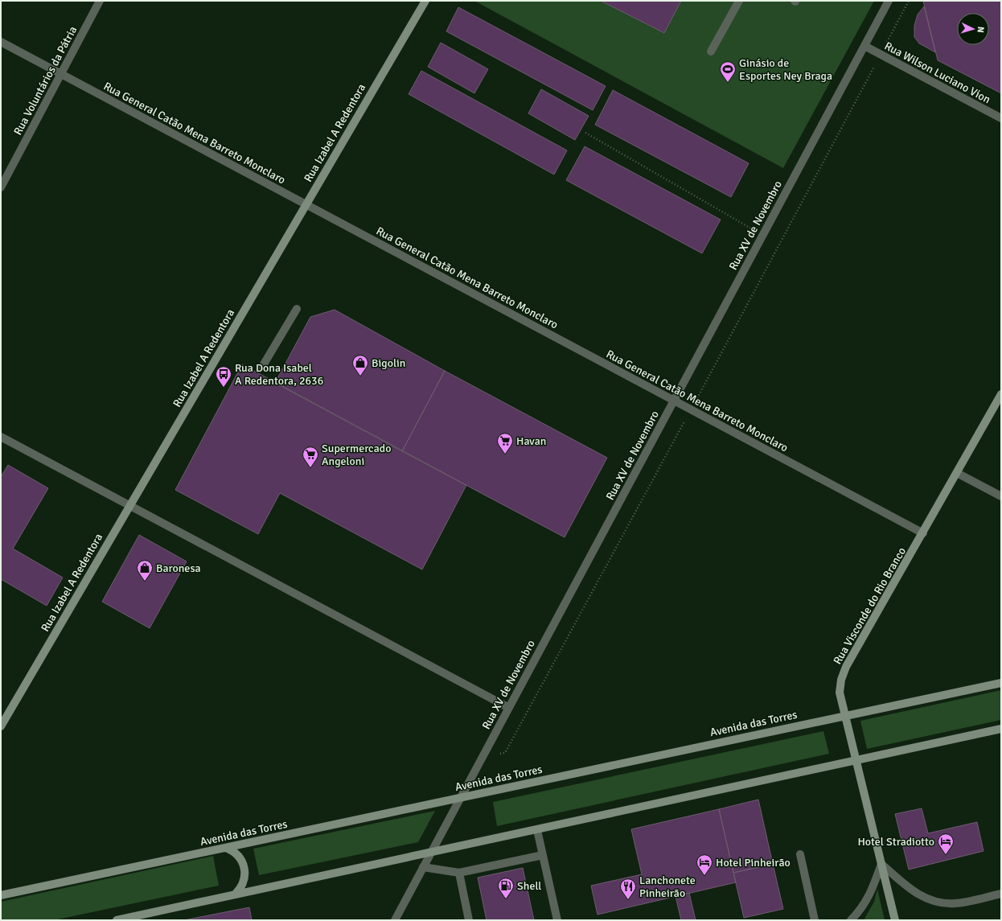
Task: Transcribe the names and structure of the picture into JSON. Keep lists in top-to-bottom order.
{
  "streets": {
    "main road": ["Rua Izabel A Redentora", "Rua Visconde do Rio Branco", "Avenida das Torres"],
    "street": [
      "Rua Wilson Luciano Vion",
      "Rua Voluntários da Pátria",
      "Rua General Catão Mena Barreto Monclaro",
      "Rua XV de Novembro"
    ]
  },
  "crossings": [
    ["Rua Wilson Luciano Vion", "Rua XV de Novembro"],
    ["Rua Voluntários da Pátria", "Rua General Catão Mena Barreto Monclaro"],
    ["Rua General Catão Mena Barreto Monclaro", "Rua Izabel A Redentora"],
    ["Rua General Catão Mena Barreto Monclaro", "Rua XV de Novembro"],
    ["Rua General Catão Mena Barreto Monclaro", "Rua Visconde do Rio Branco"],
    ["Rua XV de Novembro", "Avenida das Torres"],
    ["Rua Visconde do Rio Branco", "Avenida das Torres"]
  ],
  "places": {
    "sports": ["Ginásio de Esportes Ney Braga"],
    "shop": ["Bigolin", "Baronesa"],
    "bus stop": ["Rua Dona Isabel A Redentora, 2636"],
    "supermarket": ["Havan", "Supermercado Angeloni"],
    "hotel": ["Hotel Stradiotto", "Hotel Pinheirão"],
    "fuel station": ["Shell"],
    "restaurant": ["Lanchonete Pinheirão"]
  },
  "north": "right"
}
